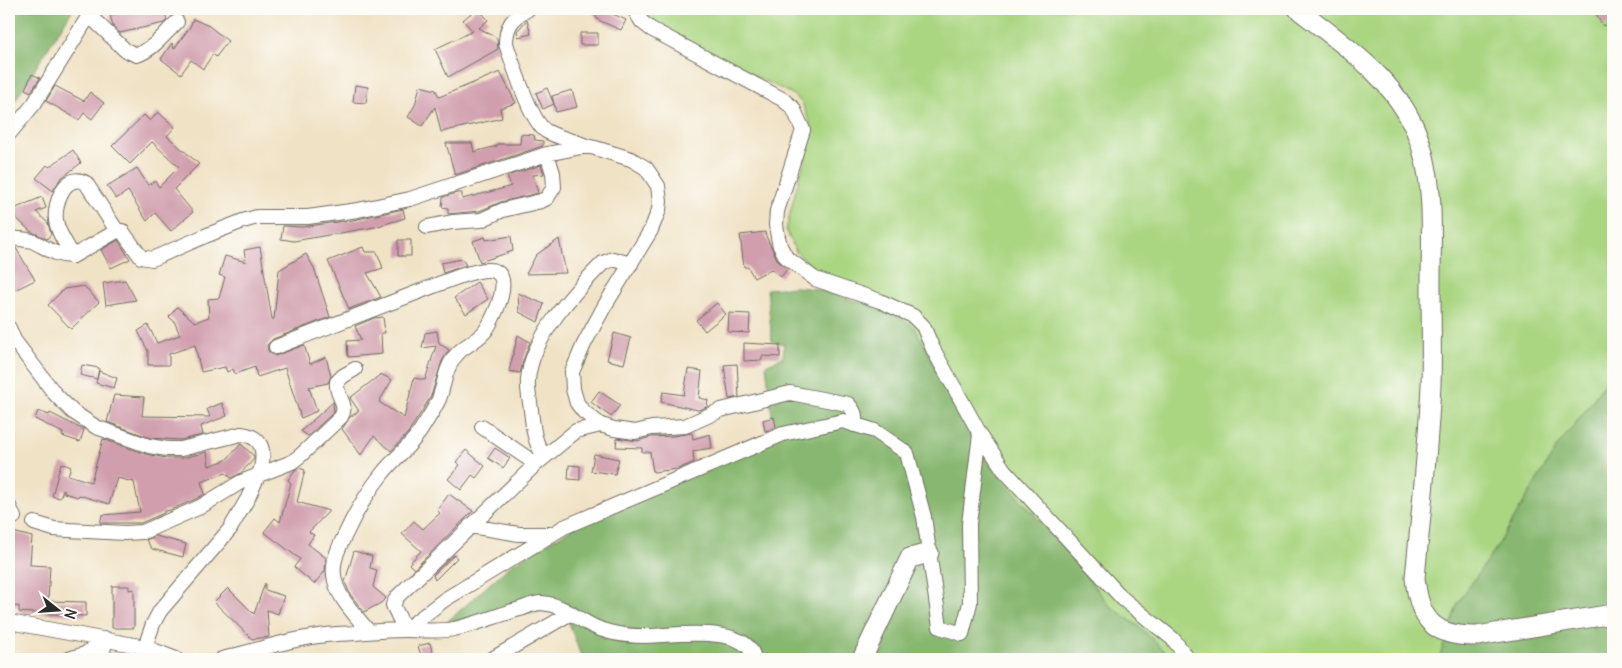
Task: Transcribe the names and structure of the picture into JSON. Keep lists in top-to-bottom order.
{
  "north": "right"
}
